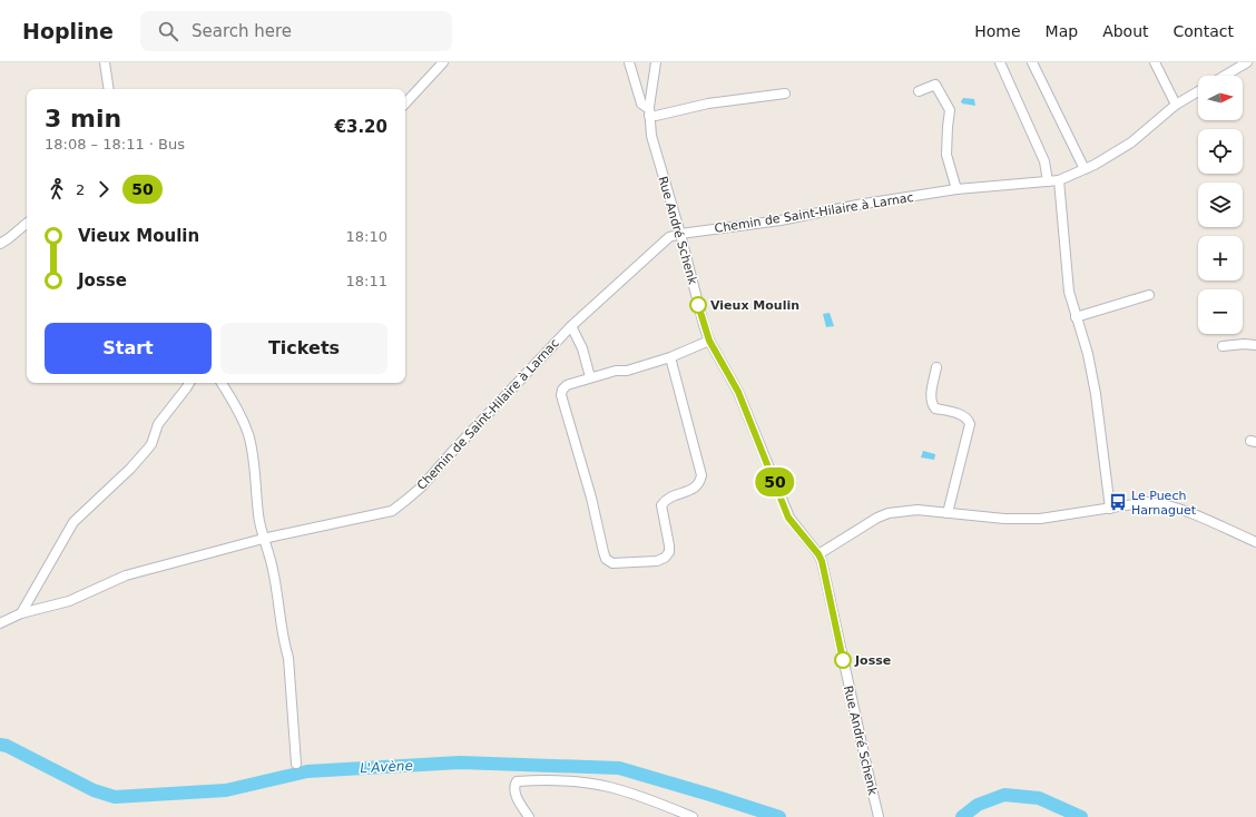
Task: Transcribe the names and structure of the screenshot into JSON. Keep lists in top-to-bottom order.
{
  "streets": {
    "street": ["Chemin de Saint-Hilaire à Larnac", "Rue André Schenk"]
  },
  "crossings": [
    ["Chemin de Saint-Hilaire à Larnac", "Rue André Schenk"]
  ],
  "water": ["L'Avène"],
  "places": {
    "other": ["Vieux Moulin", "Josse"],
    "bus stop": ["Le Puech Harnaguet"]
  },
  "lines": ["bus line 50"],
  "north": "right",
  "page": {
    "header": "Hopline",
    "search": "Search here",
    "nav": [
      "Home",
      "Map",
      "About",
      "Contact"
    ],
    "on_map": "50",
    "map_buttons": ["+", "−"],
    "heading": ["3 min", "18:08 – 18:11 · Bus", "€3.20"],
    "legs": ["2", "50"],
    "list": [
      {
        "name": "Vieux Moulin",
        "value": "18:10"
      },
      {
        "name": "Josse",
        "value": "18:11"
      }
    ],
    "buttons": ["Start", "Tickets"]
  }
}
